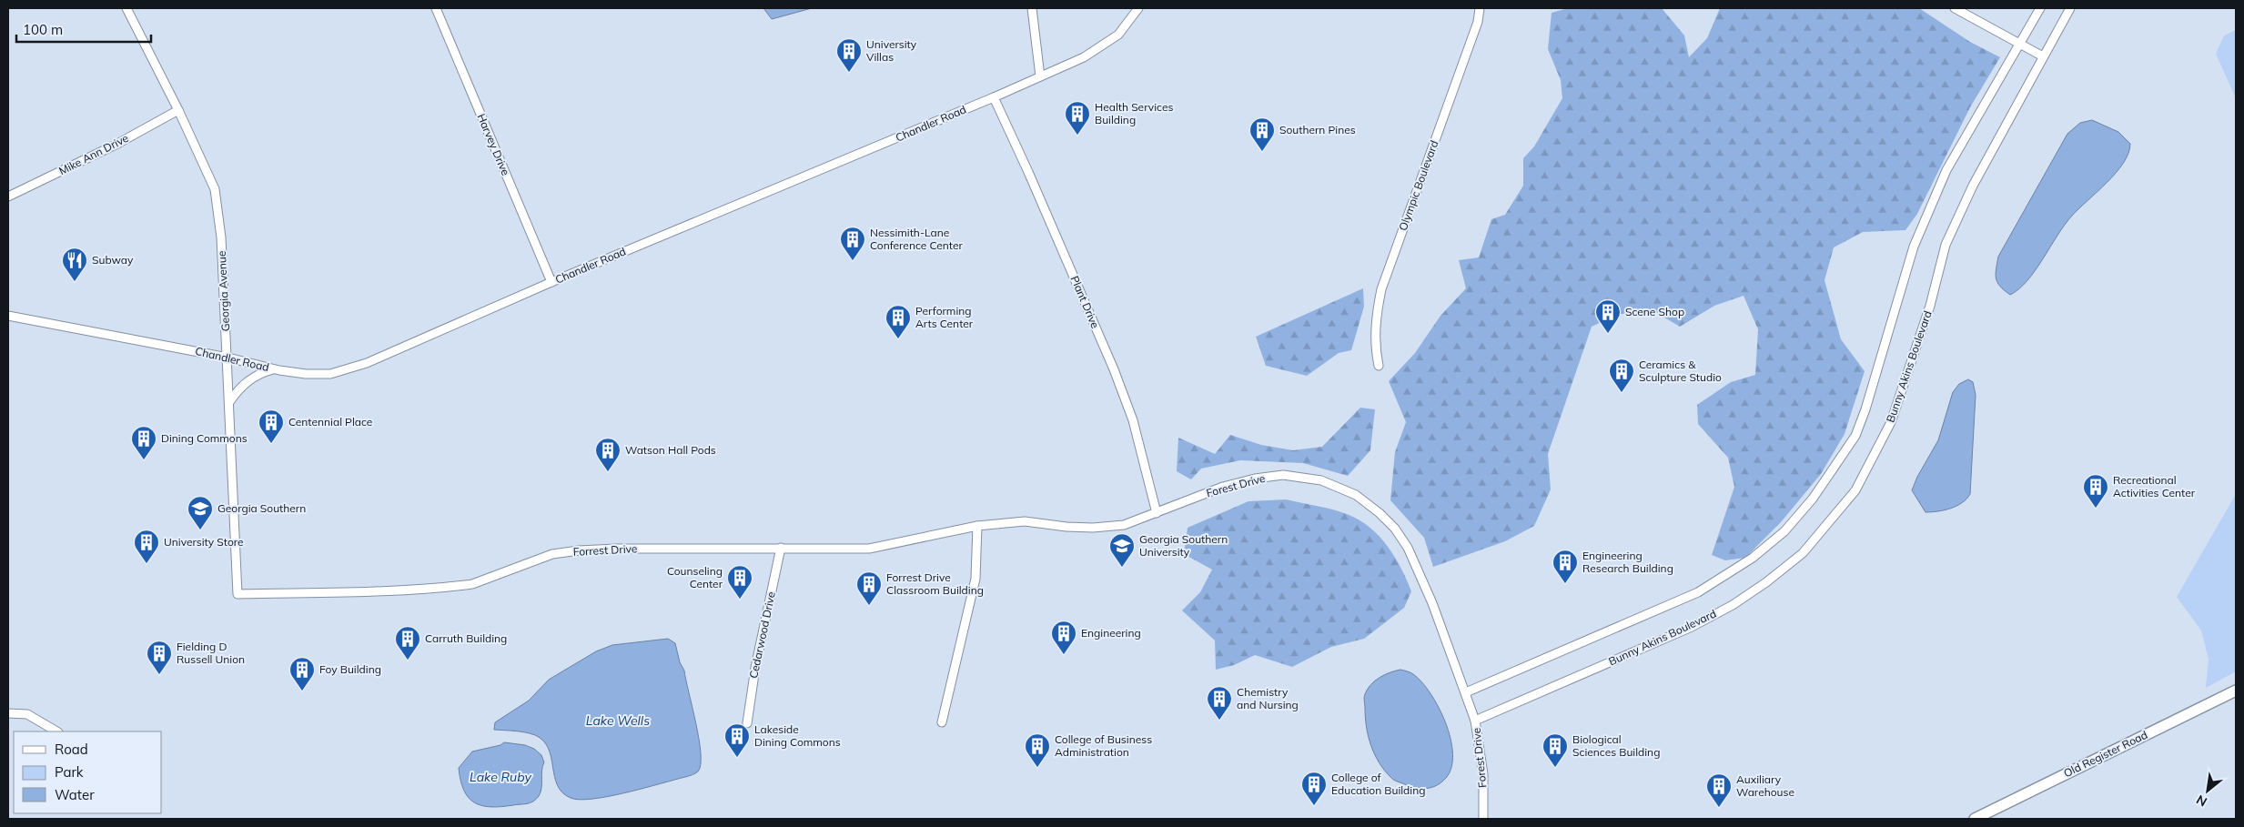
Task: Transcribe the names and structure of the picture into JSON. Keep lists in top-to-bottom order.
{
  "streets": {
    "street": [
      "Chandler Road",
      "Harvey Drive",
      "Mike Ann Drive",
      "Olympic Boulevard",
      "Georgia Avenue",
      "Plant Drive",
      "Bunny Akins Boulevard",
      "Forest Drive",
      "Forrest Drive",
      "Cedarwood Drive",
      "Old Register Road"
    ]
  },
  "crossings": [
    ["Chandler Road", "Harvey Drive"],
    ["Chandler Road", "Georgia Avenue"],
    ["Chandler Road", "Plant Drive"],
    ["Mike Ann Drive", "Georgia Avenue"],
    ["Georgia Avenue", "Forrest Drive"],
    ["Plant Drive", "Forest Drive"],
    ["Bunny Akins Boulevard", "Forest Drive"],
    ["Forest Drive", "Forrest Drive"],
    ["Forrest Drive", "Cedarwood Drive"]
  ],
  "water": ["Lake Wells", "Lake Ruby"],
  "places": {
    "building": [
      "University Villas",
      "Health Services Building",
      "Southern Pines",
      "Nessimith-Lane Conference Center",
      "Scene Shop",
      "Performing Arts Center",
      "Ceramics & Sculpture Studio",
      "Centennial Place",
      "Dining Commons",
      "Watson Hall Pods",
      "Recreational Activities Center",
      "University Store",
      "Engineering Research Building",
      "Counseling Center",
      "Forrest Drive Classroom Building",
      "Engineering",
      "Carruth Building",
      "Fielding D Russell Union",
      "Foy Building",
      "Chemistry and Nursing",
      "Lakeside Dining Commons",
      "College of Business Administration",
      "Biological Sciences Building",
      "College of Education Building",
      "Auxiliary Warehouse"
    ],
    "restaurant": ["Subway"],
    "school or university": ["Georgia Southern", "Georgia Southern University"]
  },
  "legend": ["Road", "Park", "Water"],
  "scale_bar": "100 m",
  "north": "bottom left"
}
